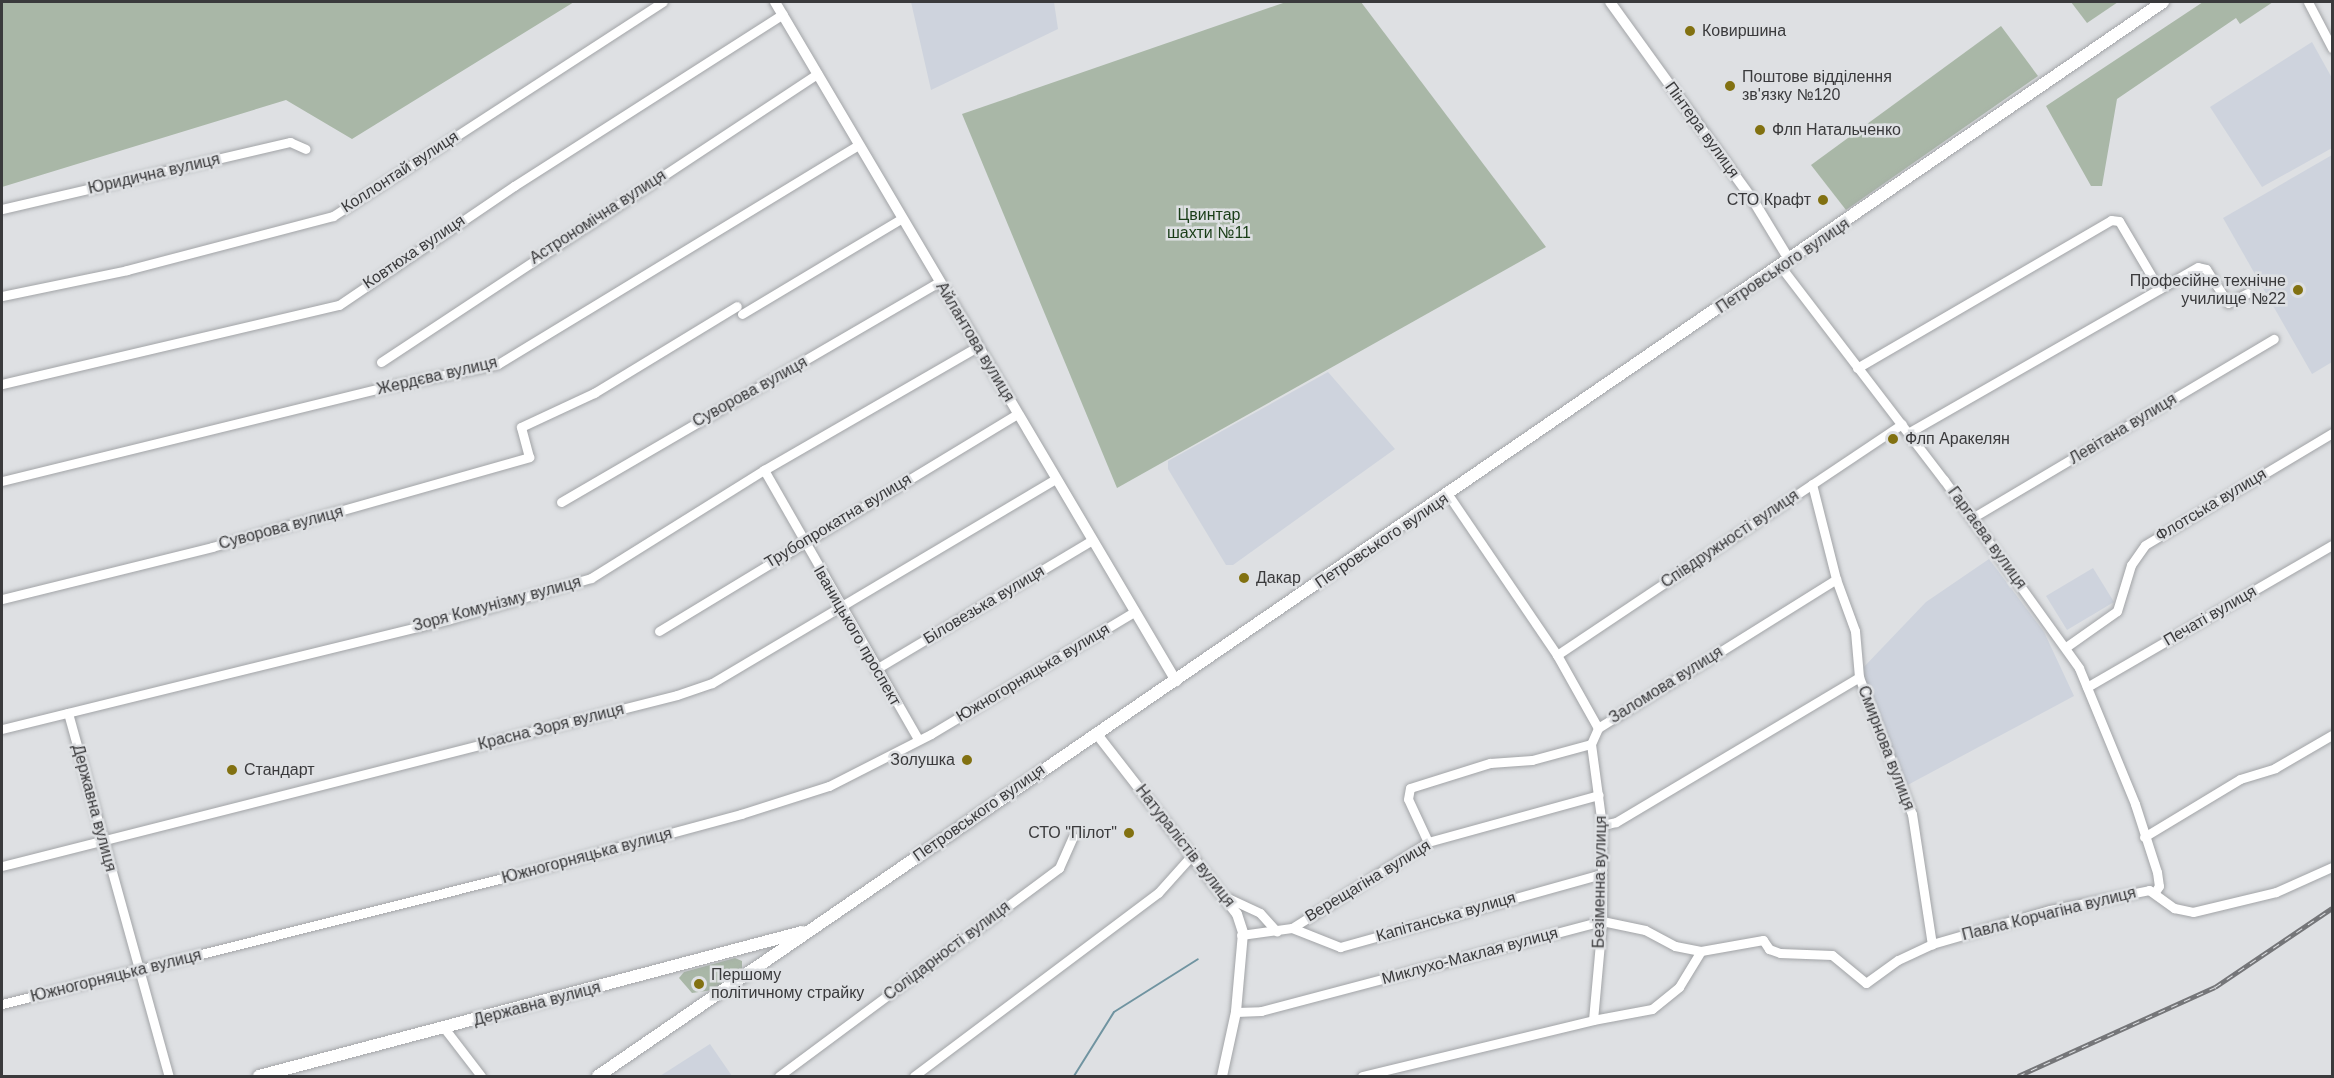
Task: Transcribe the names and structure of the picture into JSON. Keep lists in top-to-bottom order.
{
  "streets": {
    "main road": ["Петровського вулиця", "Державна вулиця"],
    "street": [
      "Пінтера вулиця",
      "Коллонтай вулиця",
      "Юридична вулиця",
      "Астрономічна вулиця",
      "Ковтюха вулиця",
      "Айлантова вулиця",
      "Жердєва вулиця",
      "Суворова вулиця",
      "Левітана вулиця",
      "Флотська вулиця",
      "Трубопрокатна вулиця",
      "Гаргаєва вулиця",
      "Співдружності вулиця",
      "Зоря Комунізму вулиця",
      "Біловезька вулиця",
      "Печаті вулиця",
      "Іваницького проспект",
      "Южногорняцька вулиця",
      "Заломова вулиця",
      "Красна Зоря вулиця",
      "Смирнова вулиця",
      "Натуралістів вулиця",
      "Верещагіна вулиця",
      "Безіменна вулиця",
      "Павла Корчагіна вулиця",
      "Капітанська вулиця",
      "Солідарності вулиця",
      "Миклухо-Маклая вулиця"
    ]
  },
  "crossings": [
    ["Пінтера вулиця", "Петровського вулиця"],
    ["Пінтера вулиця", "Гаргаєва вулиця"],
    ["Астрономічна вулиця", "Айлантова вулиця"],
    ["Ковтюха вулиця", "Айлантова вулиця"],
    ["Петровського вулиця", "Айлантова вулиця"],
    ["Петровського вулиця", "Гаргаєва вулиця"],
    ["Петровського вулиця", "Державна вулиця"],
    ["Петровського вулиця", "Натуралістів вулиця"],
    ["Айлантова вулиця", "Жердєва вулиця"],
    ["Айлантова вулиця", "Суворова вулиця"],
    ["Айлантова вулиця", "Трубопрокатна вулиця"],
    ["Айлантова вулиця", "Зоря Комунізму вулиця"],
    ["Айлантова вулиця", "Біловезька вулиця"],
    ["Айлантова вулиця", "Южногорняцька вулиця"],
    ["Айлантова вулиця", "Красна Зоря вулиця"],
    ["Левітана вулиця", "Гаргаєва вулиця"],
    ["Флотська вулиця", "Гаргаєва вулиця"],
    ["Трубопрокатна вулиця", "Іваницького проспект"],
    ["Гаргаєва вулиця", "Співдружності вулиця"],
    ["Гаргаєва вулиця", "Печаті вулиця"],
    ["Гаргаєва вулиця", "Павла Корчагіна вулиця"],
    ["Співдружності вулиця", "Смирнова вулиця"],
    ["Зоря Комунізму вулиця", "Іваницького проспект"],
    ["Зоря Комунізму вулиця", "Державна вулиця"],
    ["Біловезька вулиця", "Іваницького проспект"],
    ["Іваницького проспект", "Южногорняцька вулиця"],
    ["Іваницького проспект", "Красна Зоря вулиця"],
    ["Южногорняцька вулиця", "Державна вулиця"],
    ["Заломова вулиця", "Смирнова вулиця"],
    ["Заломова вулиця", "Безіменна вулиця"],
    ["Красна Зоря вулиця", "Державна вулиця"],
    ["Смирнова вулиця", "Павла Корчагіна вулиця"],
    ["Натуралістів вулиця", "Верещагіна вулиця"],
    ["Натуралістів вулиця", "Миклухо-Маклая вулиця"],
    ["Верещагіна вулиця", "Безіменна вулиця"],
    ["Верещагіна вулиця", "Капітанська вулиця"],
    ["Безіменна вулиця", "Капітанська вулиця"],
    ["Безіменна вулиця", "Миклухо-Маклая вулиця"],
    ["Павла Корчагіна вулиця", "Миклухо-Маклая вулиця"]
  ],
  "parks": ["Цвинтар шахти №11"],
  "places": [
    "Ковиршина",
    "Поштове відділення зв'язку №120",
    "Флп Натальченко",
    "СТО Крафт",
    "Професійне технічне училище №22",
    "Флп Аракелян",
    "Дакар",
    "Золушка",
    "Стандарт",
    "СТО \"Пілот\"",
    "Першому політичному страйку"
  ]
}
